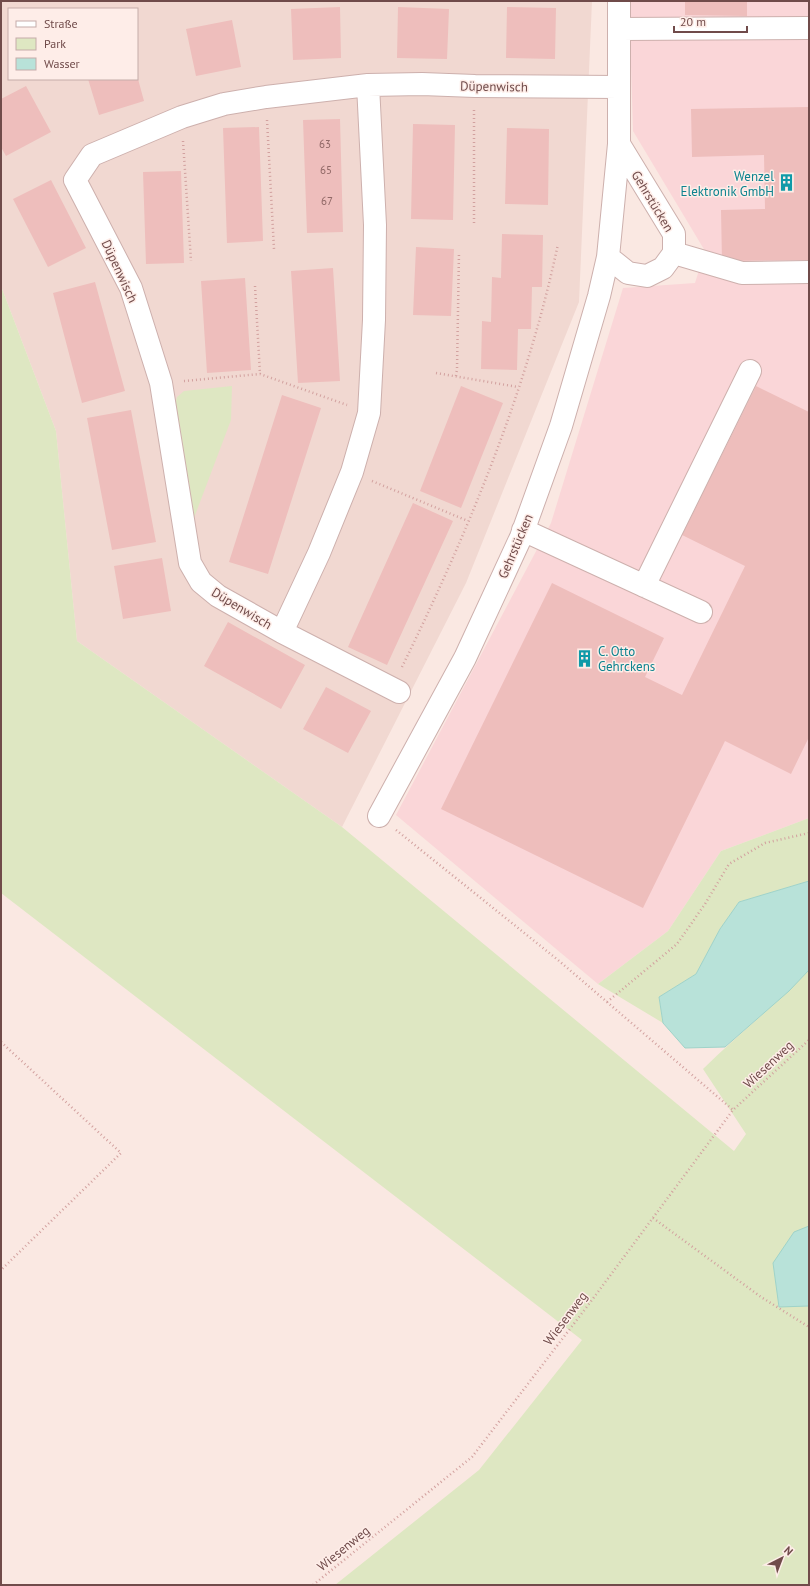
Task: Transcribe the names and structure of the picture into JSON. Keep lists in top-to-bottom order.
{
  "streets": {
    "street": ["Düpenwisch", "Gehrstücken"],
    "path": ["Wiesenweg"]
  },
  "crossings": [
    ["Düpenwisch", "Gehrstücken"]
  ],
  "places": {
    "building": ["Wenzel Elektronik GmbH", "C. Otto Gehrckens"]
  },
  "house_numbers": ["63", "65", "67"],
  "legend": ["Straße", "Park", "Wasser"],
  "scale_bar": "20 m",
  "north": "top right"
}
